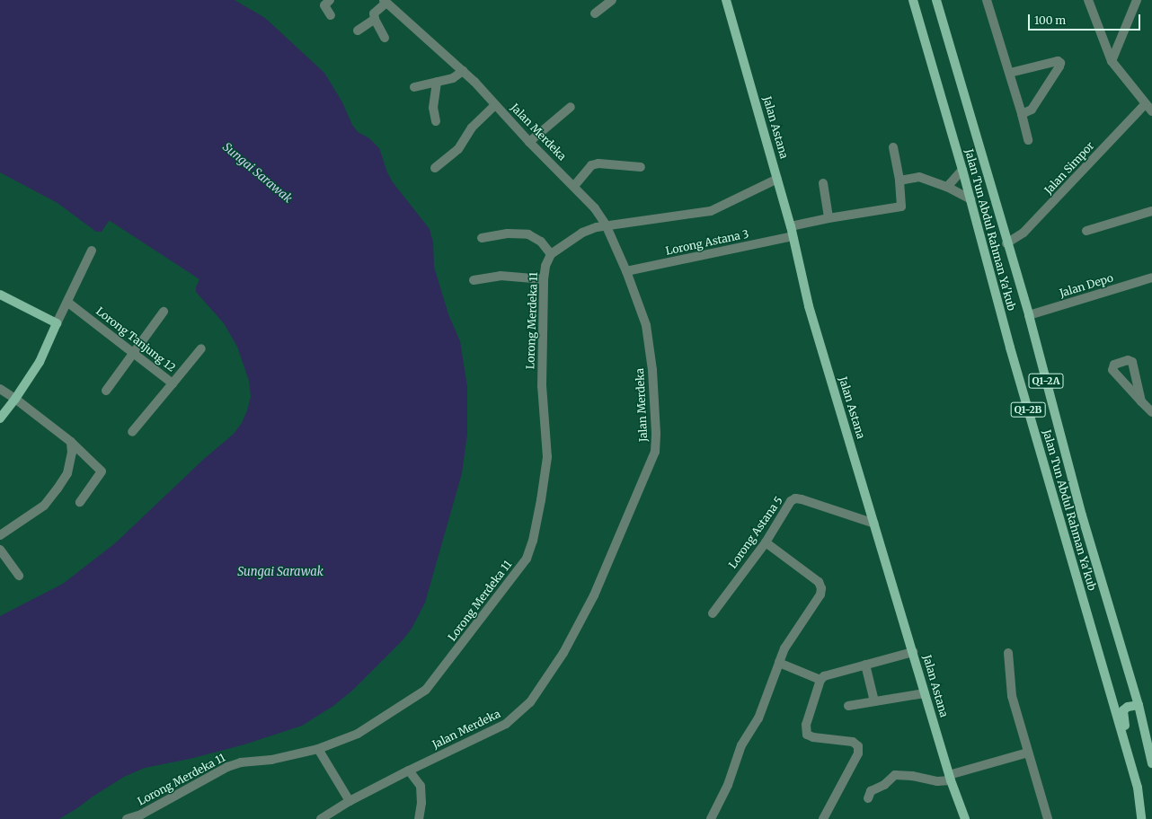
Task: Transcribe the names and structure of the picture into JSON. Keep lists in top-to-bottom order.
{
  "streets": {
    "main road": [
      "Jalan Astana",
      "Jalan Tun Abdul Rahman Ya'kub",
      "Q1-2A",
      "Q1-2B"
    ],
    "street": [
      "Jalan Merdeka",
      "Jalan Simpor",
      "Lorong Astana 3",
      "Jalan Depo",
      "Lorong Merdeka 11",
      "Lorong Tanjung 12",
      "Lorong Astana 5"
    ]
  },
  "crossings": [
    ["Jalan Astana", "Lorong Astana 3"],
    ["Jalan Astana", "Lorong Astana 5"],
    ["Jalan Merdeka", "Lorong Astana 3"],
    ["Jalan Simpor", "Jalan Tun Abdul Rahman Ya'kub"],
    ["Jalan Tun Abdul Rahman Ya'kub", "Jalan Depo"]
  ],
  "water": ["Sungai Sarawak"],
  "scale_bar": "100 m"
}
